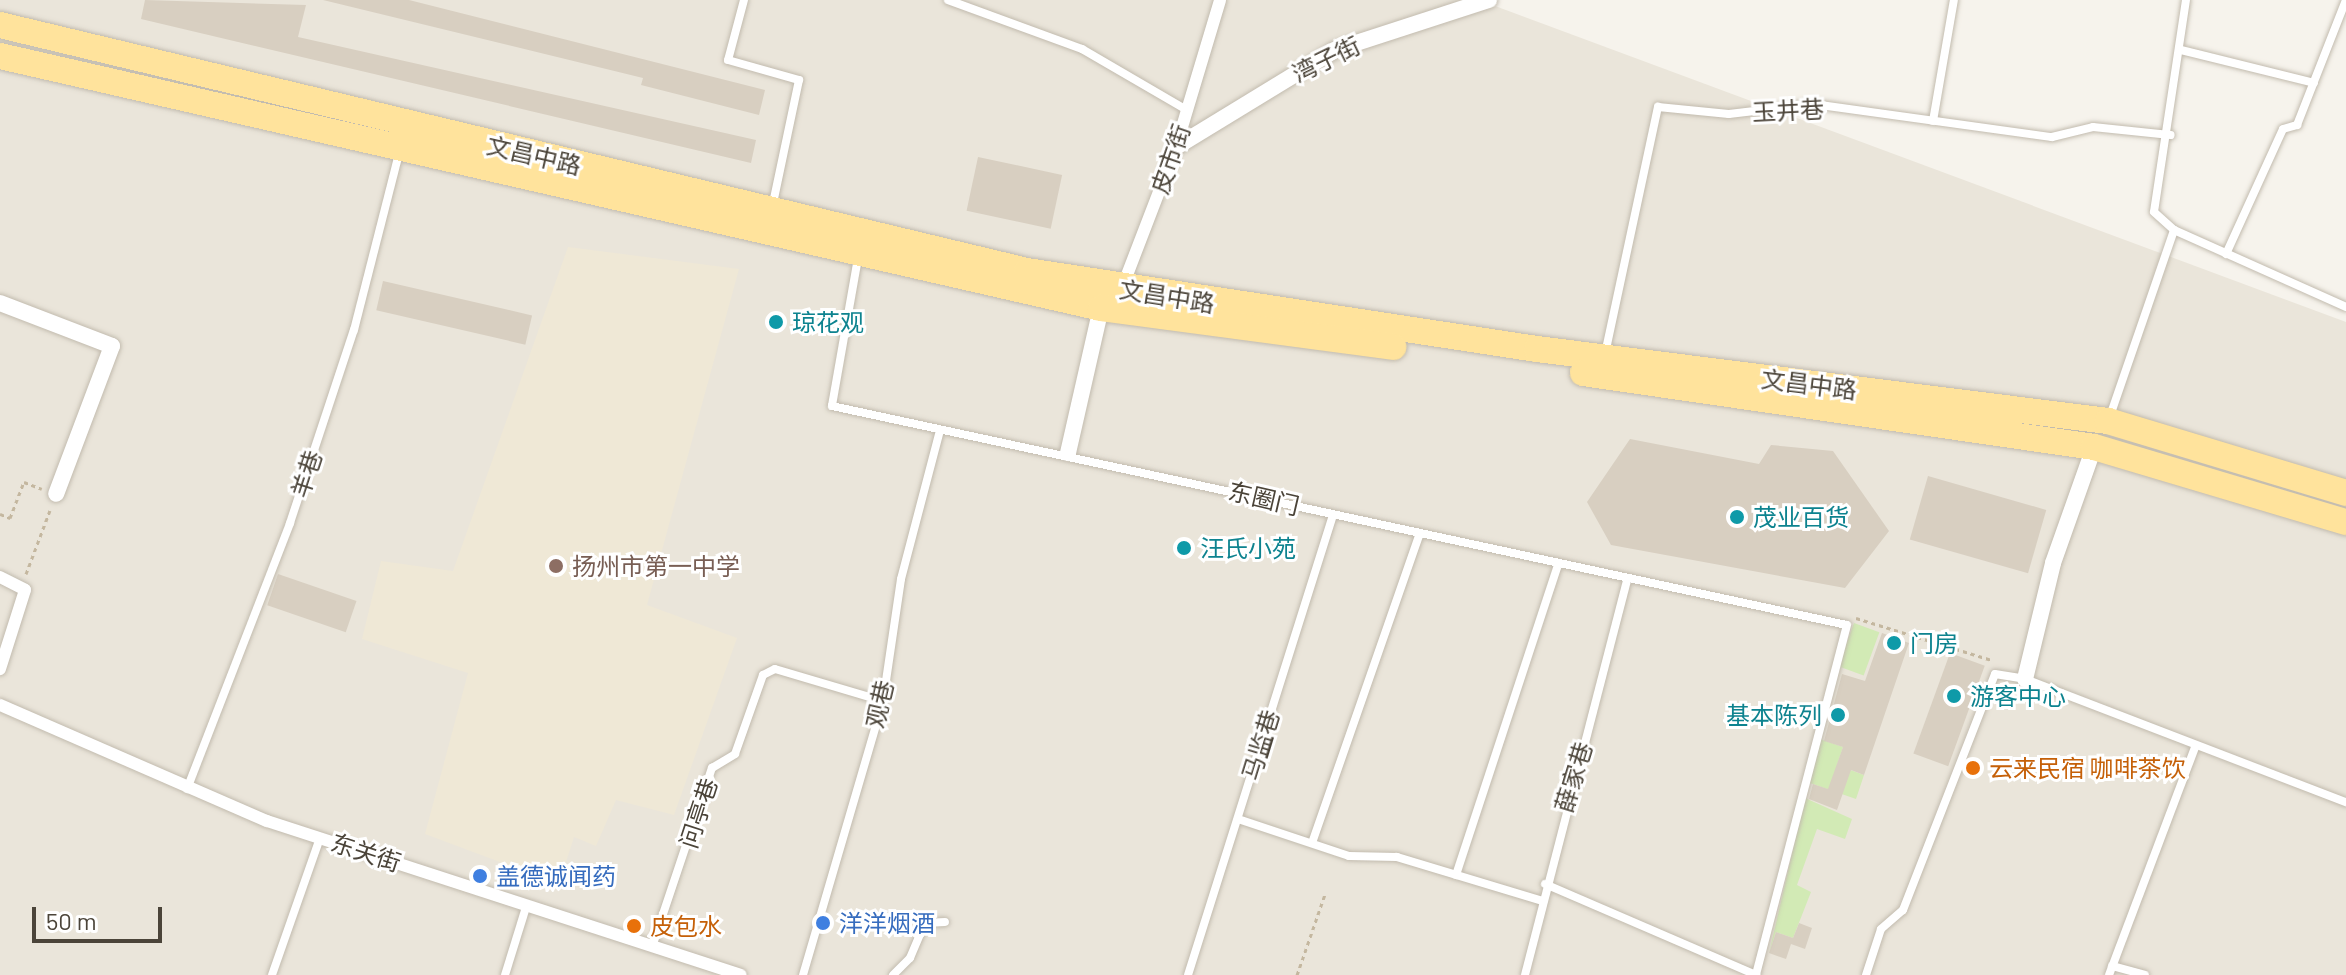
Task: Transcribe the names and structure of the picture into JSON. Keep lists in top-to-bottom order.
{
  "streets": {
    "main road": ["文昌中路"],
    "street": ["湾子街", "皮市街", "东关街"],
    "lane": [
      "玉井巷",
      "羊巷",
      "东圈门",
      "观巷",
      "马监巷",
      "薛家巷",
      "问亭巷"
    ]
  },
  "crossings": [
    ["湾子街", "皮市街"],
    ["玉井巷", "文昌中路"],
    ["文昌中路", "皮市街"],
    ["文昌中路", "羊巷"],
    ["文昌中路", "东圈门"],
    ["羊巷", "东关街"],
    ["东圈门", "观巷"],
    ["东圈门", "马监巷"],
    ["东圈门", "薛家巷"],
    ["观巷", "问亭巷"],
    ["问亭巷", "东关街"]
  ],
  "places": [
    "琼花观",
    "茂业百货",
    "汪氏小苑",
    "扬州市第一中学",
    "门房",
    "游客中心",
    "基本陈列",
    "云来民宿 咖啡茶饮",
    "盖德诚闻药",
    "洋洋烟酒",
    "皮包水"
  ],
  "scale_bar": "50 m"
}
